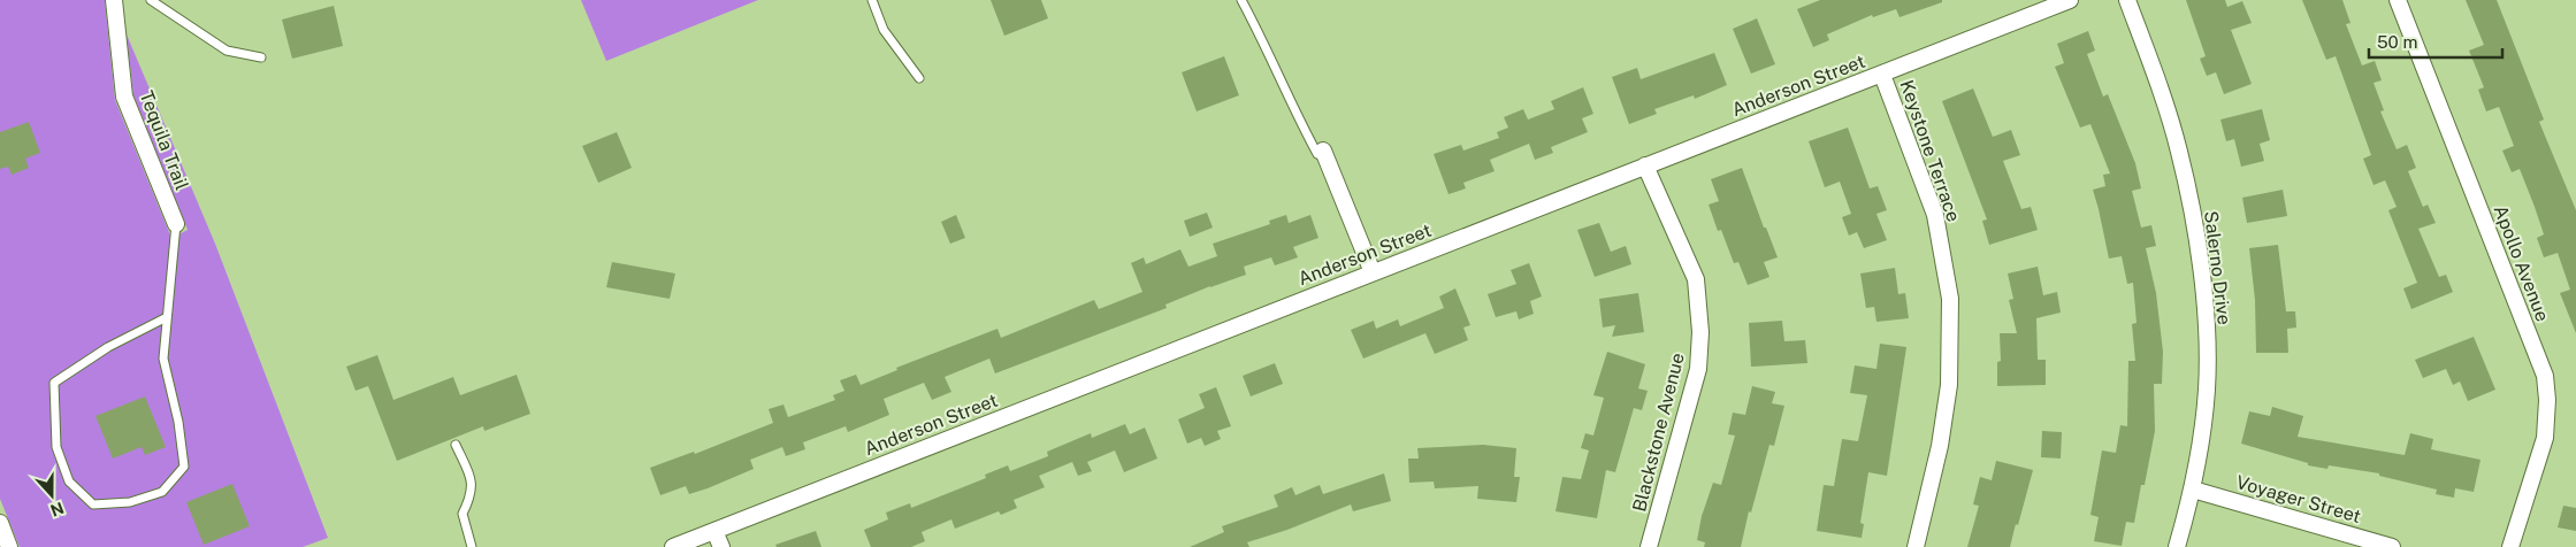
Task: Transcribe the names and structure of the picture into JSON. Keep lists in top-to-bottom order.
{
  "streets": {
    "street": [
      "Anderson Street",
      "Tequila Trail",
      "Keystone Terrace",
      "Apollo Avenue",
      "Salerno Drive",
      "Blackstone Avenue",
      "Voyager Street"
    ]
  },
  "crossings": [
    ["Anderson Street", "Keystone Terrace"],
    ["Anderson Street", "Blackstone Avenue"],
    ["Salerno Drive", "Voyager Street"]
  ],
  "scale_bar": "50 m",
  "north": "bottom"
}
